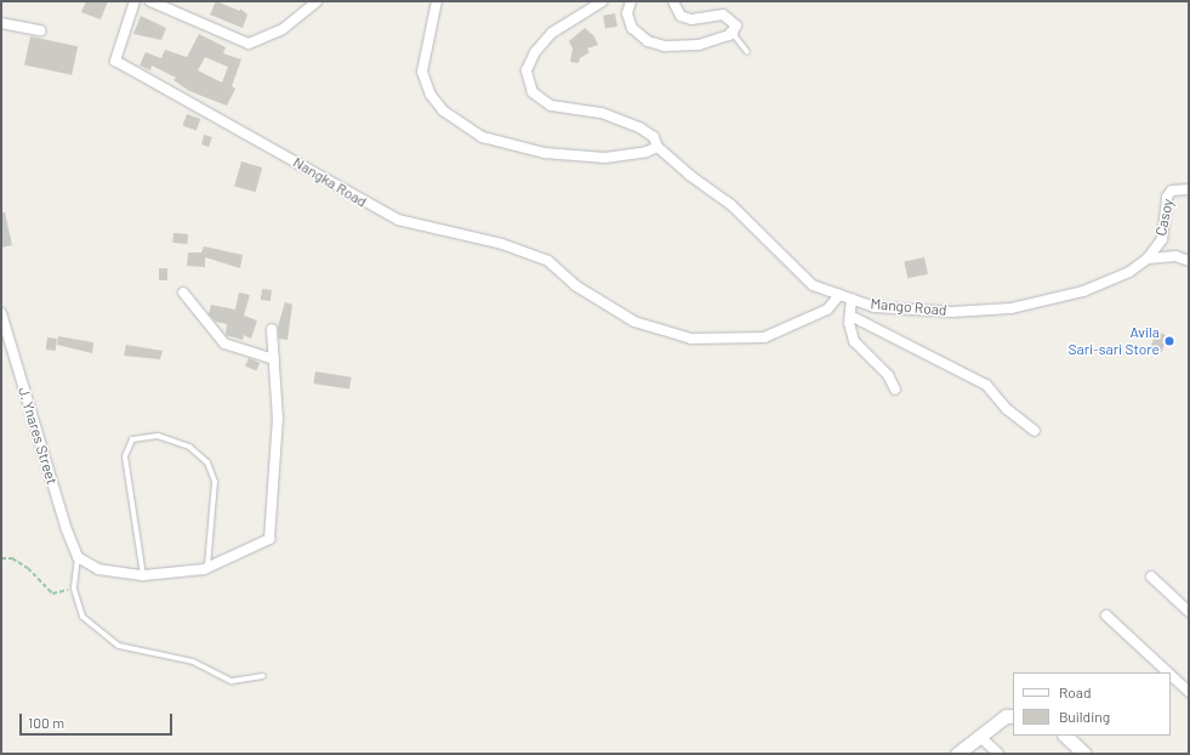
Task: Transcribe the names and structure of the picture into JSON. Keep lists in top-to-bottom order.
{
  "streets": {
    "street": [
      "Nangka Road",
      "Casoy",
      "Mango Road",
      "J. Ynares Street"
    ]
  },
  "crossings": [
    ["Nangka Road", "Mango Road"],
    ["Casoy", "Mango Road"]
  ],
  "places": ["Avila Sari-sari Store"],
  "legend": ["Road", "Building"],
  "scale_bar": "100 m"
}
